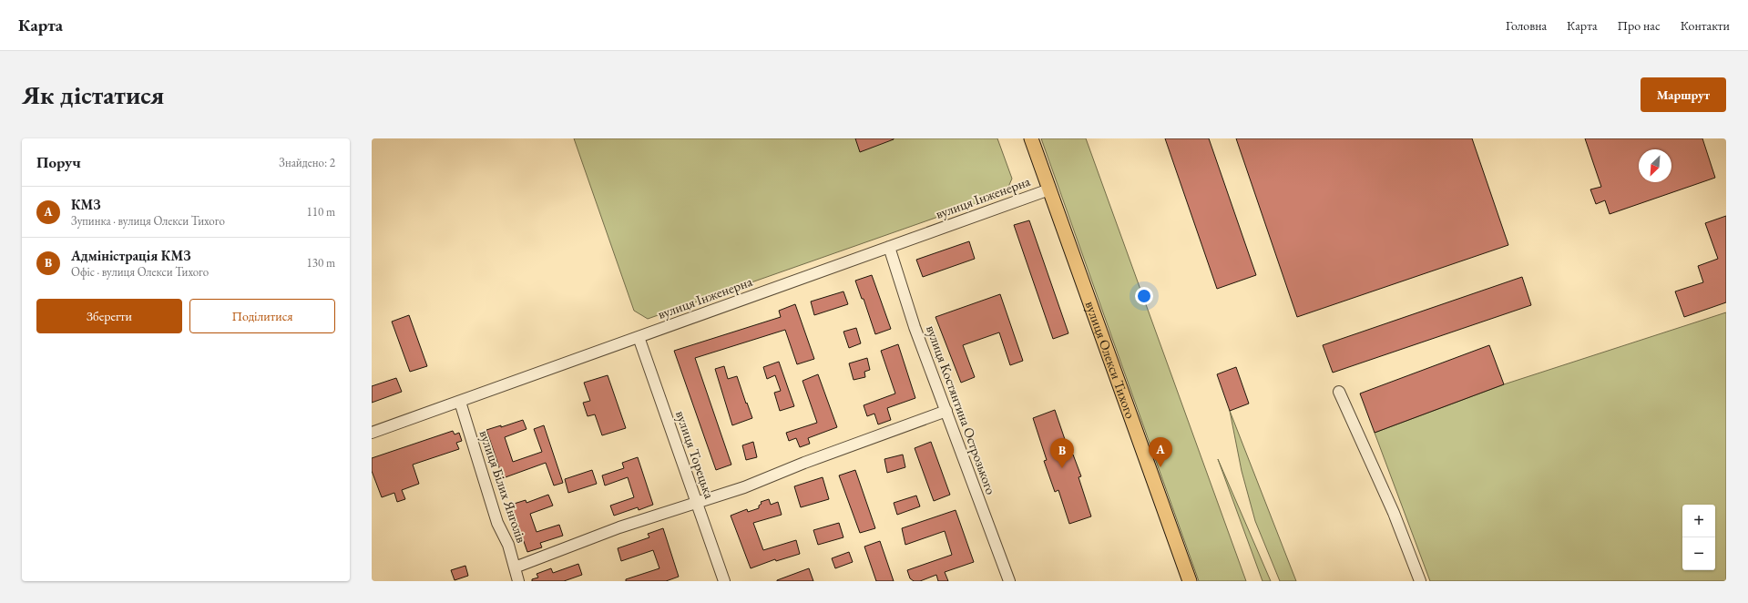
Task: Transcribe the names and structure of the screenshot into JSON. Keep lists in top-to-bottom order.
{
  "streets": {
    "main road": ["вулиця Олекси Тихого"],
    "street": [
      "вулиця Інженерна",
      "вулиця Костянтина Острозького",
      "вулиця Торецька",
      "вулиця Білих Янголів"
    ]
  },
  "crossings": [
    ["вулиця Інженерна", "вулиця Олекси Тихого"],
    ["вулиця Інженерна", "вулиця Костянтина Острозького"],
    ["вулиця Інженерна", "вулиця Торецька"],
    ["вулиця Інженерна", "вулиця Білих Янголів"]
  ],
  "north": "bottom left",
  "page": {
    "header": "Карта",
    "nav": [
      "Головна",
      "Карта",
      "Про нас",
      "Контакти"
    ],
    "buttons": [
      "Маршрут",
      ["Зберегти", "Поділитися"]
    ],
    "title": "Як дістатися",
    "heading": ["Поруч", "Знайдено: 2"],
    "list": [
      {
        "mark": "A",
        "name": "КМЗ",
        "note": "Зупинка · вулиця Олекси Тихого",
        "value": "110 m"
      },
      {
        "mark": "B",
        "name": "Адміністрація КМЗ",
        "note": "Офіс · вулиця Олекси Тихого",
        "value": "130 m"
      }
    ],
    "pins": ["A", "B"],
    "map_buttons": ["+", "−"]
  }
}
